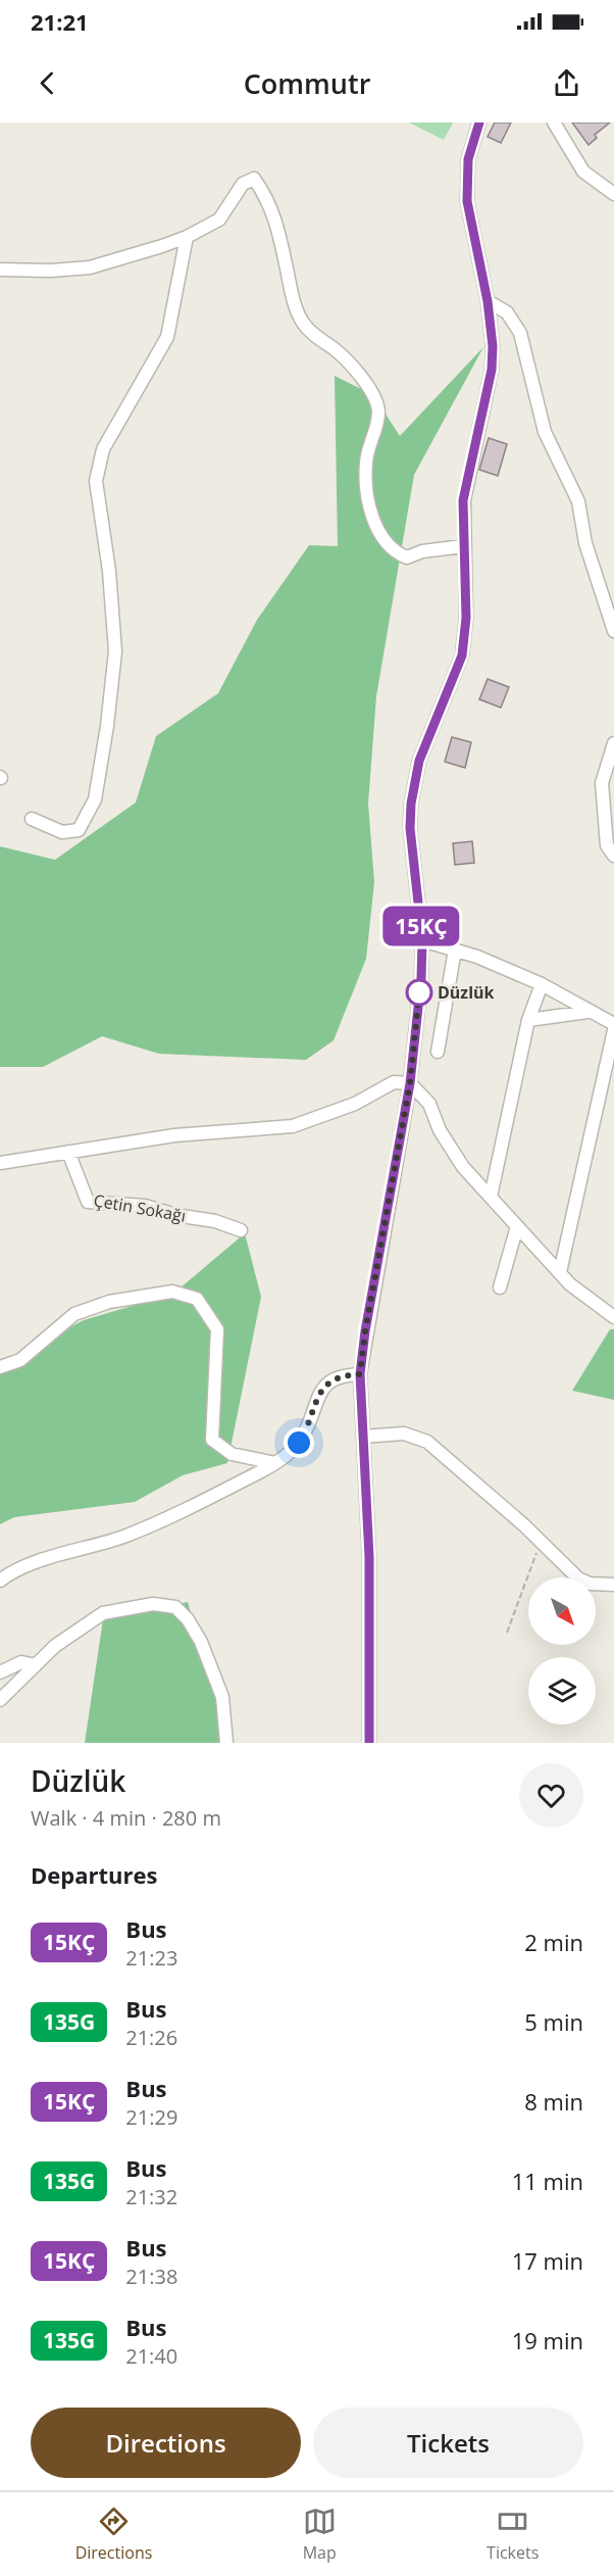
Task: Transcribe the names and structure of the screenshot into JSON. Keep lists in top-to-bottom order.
{
  "streets": {
    "street": ["Çetin Sokağı"]
  },
  "places": ["Düzlük"],
  "lines": ["bus line 15KÇ"],
  "north": "bottom right",
  "page": {
    "status": "21:21",
    "header": "Commutr",
    "on_map": "15KÇ",
    "heading": [
      ["Düzlük", "Walk · 4 min · 280 m"],
      "Departures"
    ],
    "list": [
      {
        "mark": "15KÇ",
        "name": "Bus",
        "note": "21:23",
        "value": "2 min"
      },
      {
        "mark": "135G",
        "name": "Bus",
        "note": "21:26",
        "value": "5 min"
      },
      {
        "mark": "15KÇ",
        "name": "Bus",
        "note": "21:29",
        "value": "8 min"
      },
      {
        "mark": "135G",
        "name": "Bus",
        "note": "21:32",
        "value": "11 min"
      },
      {
        "mark": "15KÇ",
        "name": "Bus",
        "note": "21:38",
        "value": "17 min"
      },
      {
        "mark": "135G",
        "name": "Bus",
        "note": "21:40",
        "value": "19 min"
      }
    ],
    "buttons": ["Directions", "Tickets"],
    "tabs": ["Directions", "Map", "Tickets"]
  }
}
